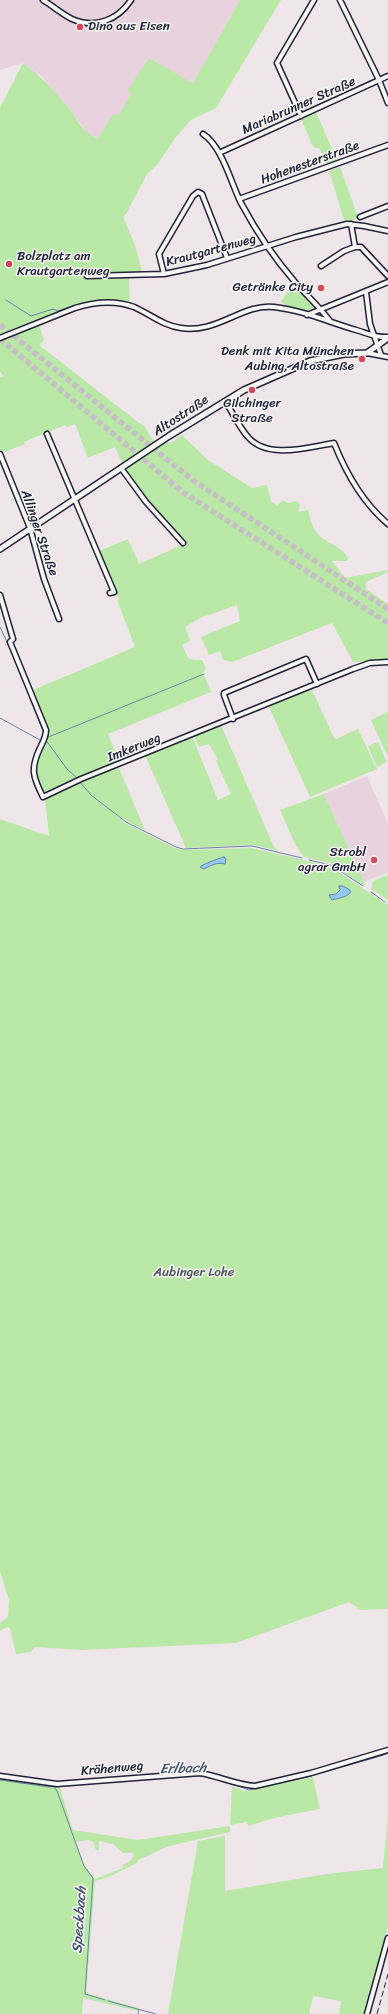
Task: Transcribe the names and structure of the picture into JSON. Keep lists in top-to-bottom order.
{
  "streets": {
    "main road": ["Altostraße"],
    "street": [
      "Mariabrunner Straße",
      "Hohenesterstraße",
      "Krautgartenweg",
      "Allinger Straße",
      "Imkerweg",
      "Krähenweg"
    ]
  },
  "crossings": [
    ["Altostraße", "Allinger Straße"]
  ],
  "water": ["Erlbach", "Speckbach"],
  "parks": ["Aubinger Lohe"],
  "places": [
    "Dino aus Eisen",
    "Bolzplatz am Krautgartenweg",
    "Getränke City",
    "Denk mit Kita München Aubing, Altostraße",
    "Gilchinger Straße",
    "Strobl agrar GmbH"
  ]
}
